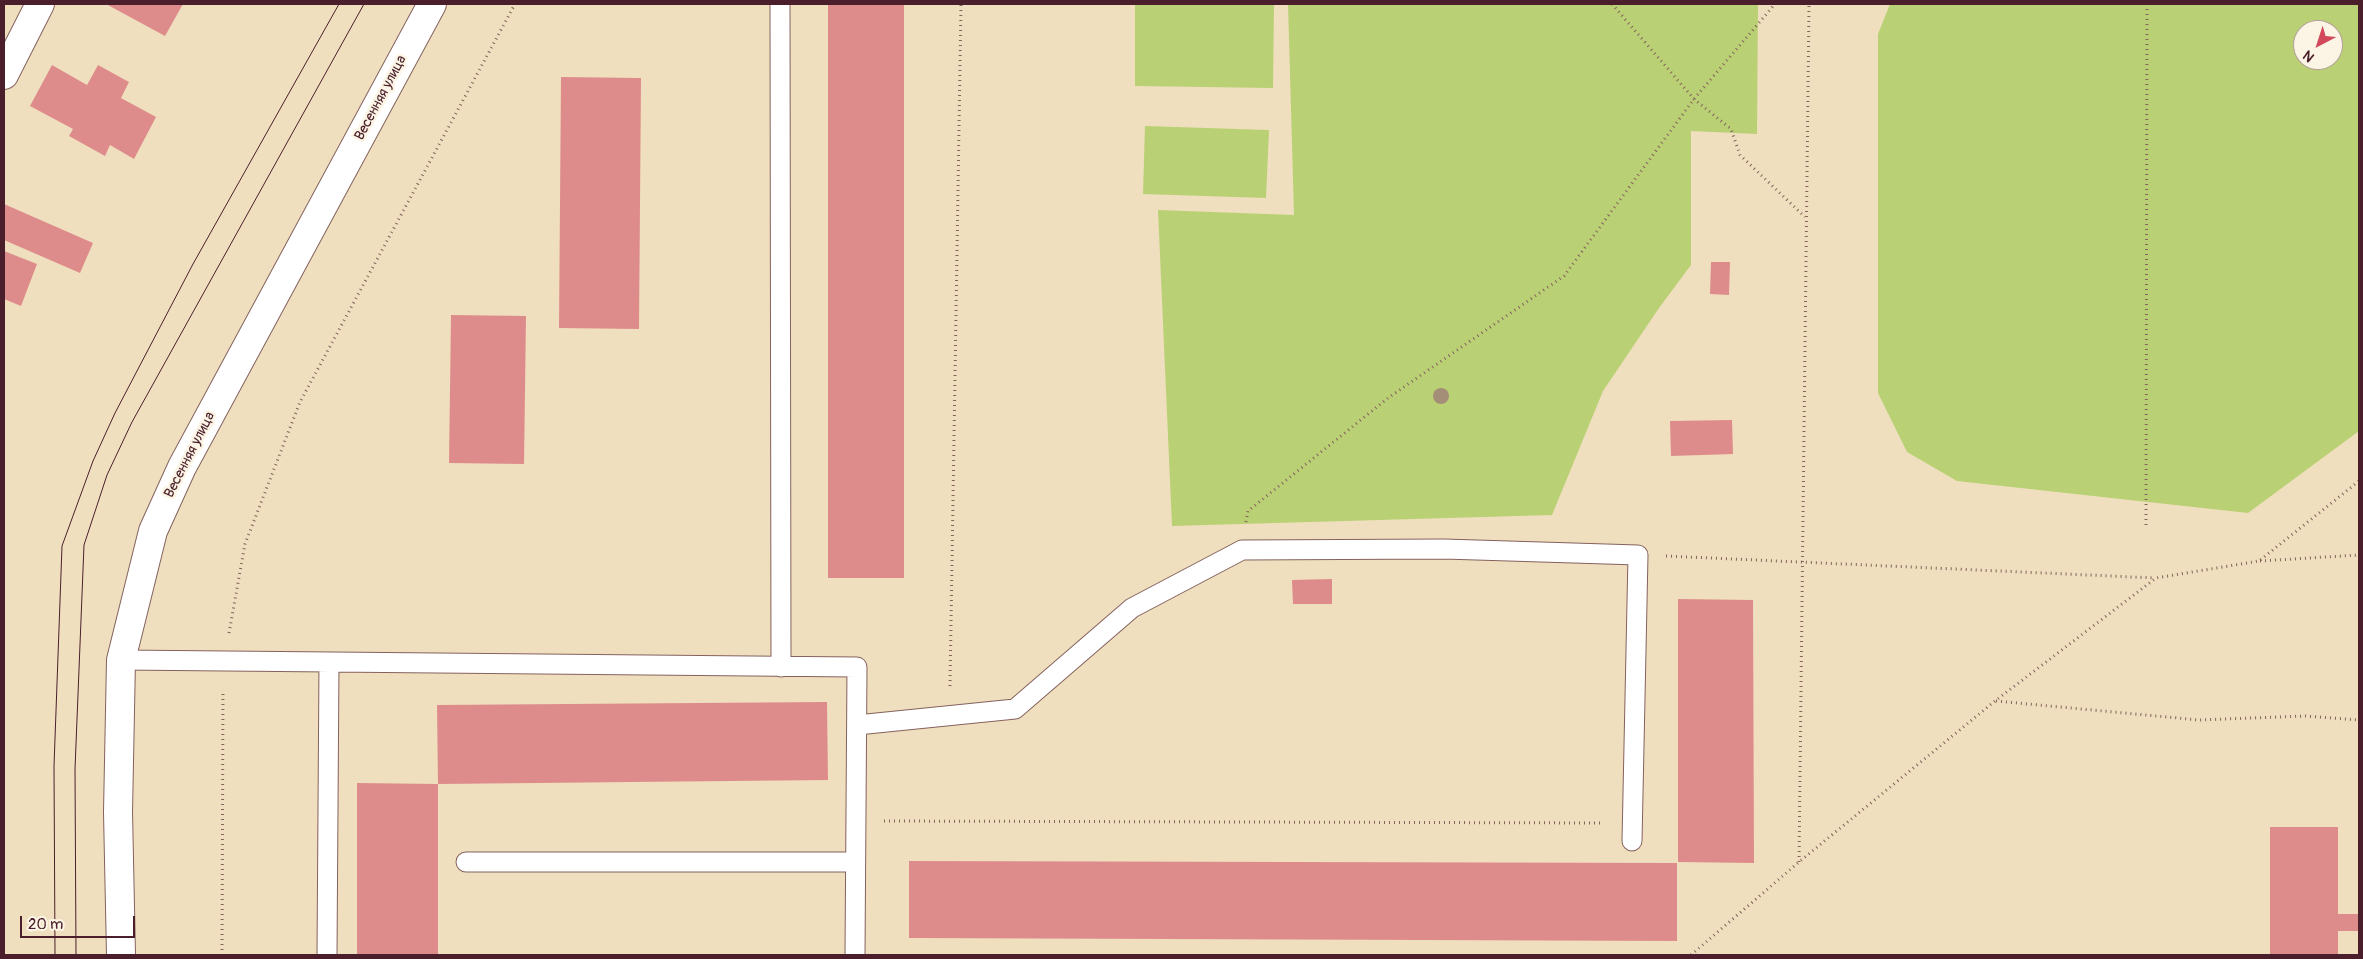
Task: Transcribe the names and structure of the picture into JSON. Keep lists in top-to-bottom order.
{
  "streets": {
    "main road": ["Весенняя улица"]
  },
  "scale_bar": "20 m",
  "north": "bottom left"
}
